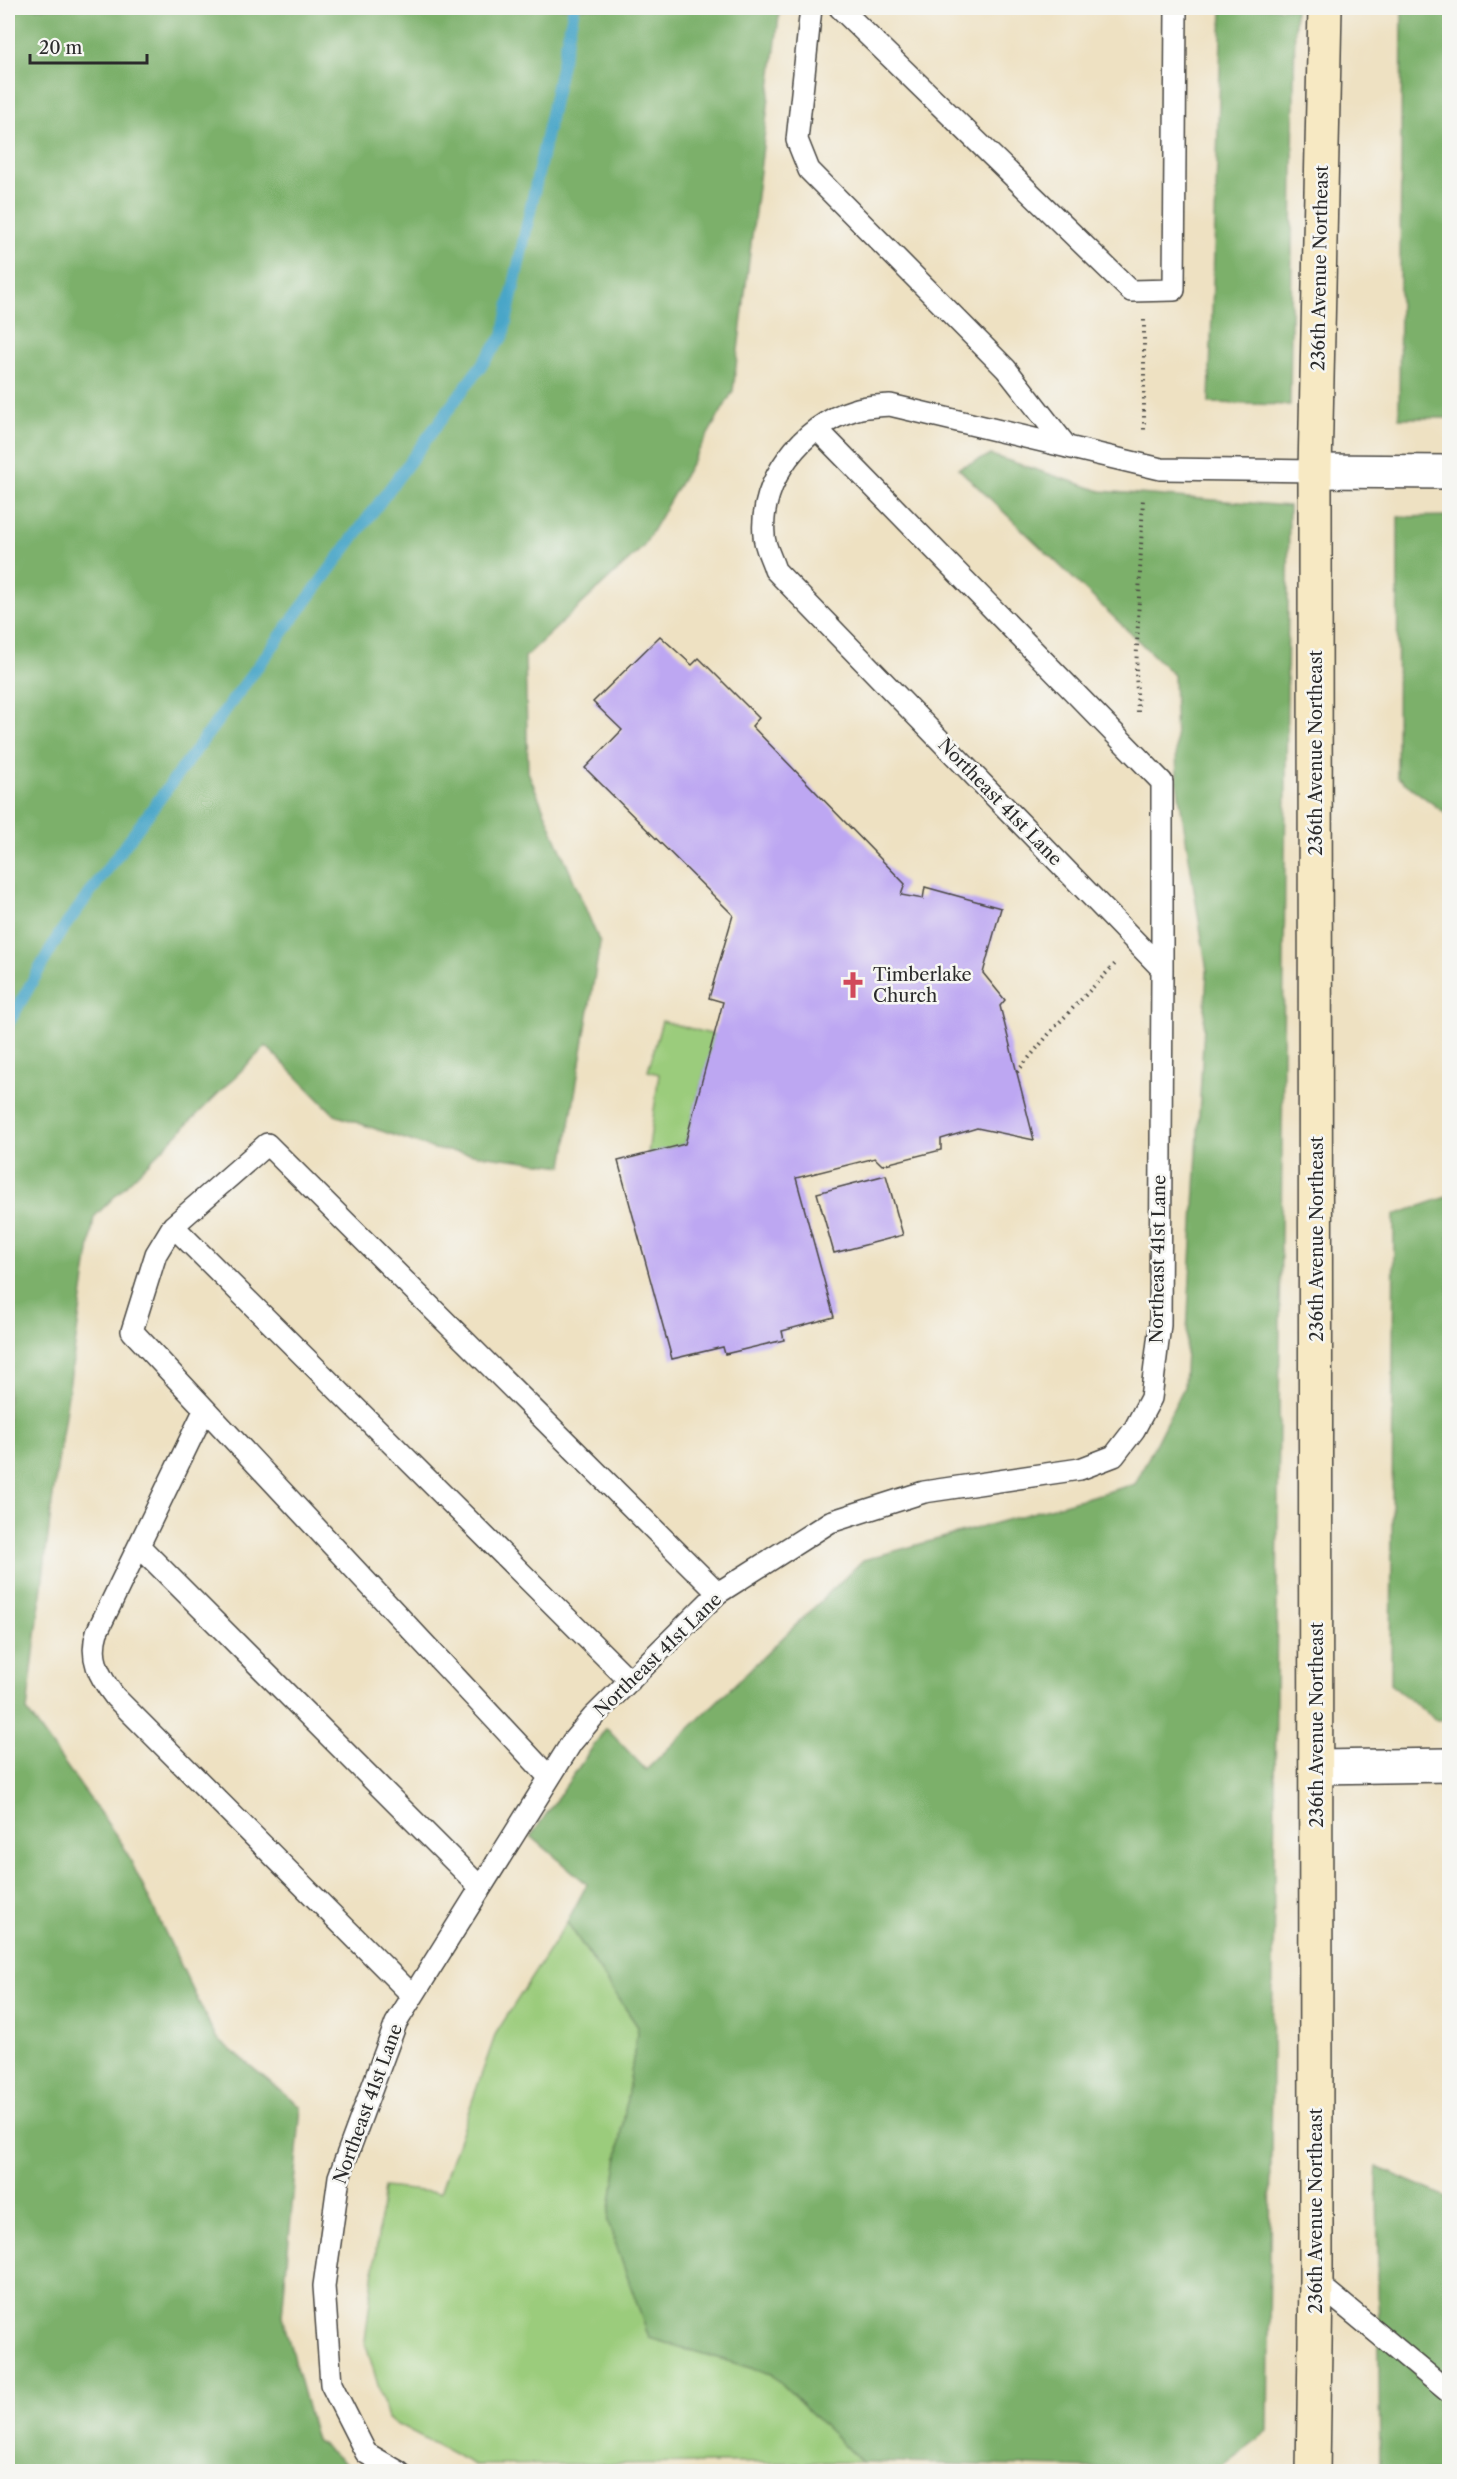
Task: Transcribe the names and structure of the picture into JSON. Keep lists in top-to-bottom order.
{
  "streets": {
    "street": ["236th Avenue Northeast"],
    "lane": ["Northeast 41st Lane"]
  },
  "crossings": [
    ["236th Avenue Northeast", "Northeast 41st Lane"]
  ],
  "places": {
    "church": ["Timberlake Church"]
  },
  "scale_bar": "20 m"
}
